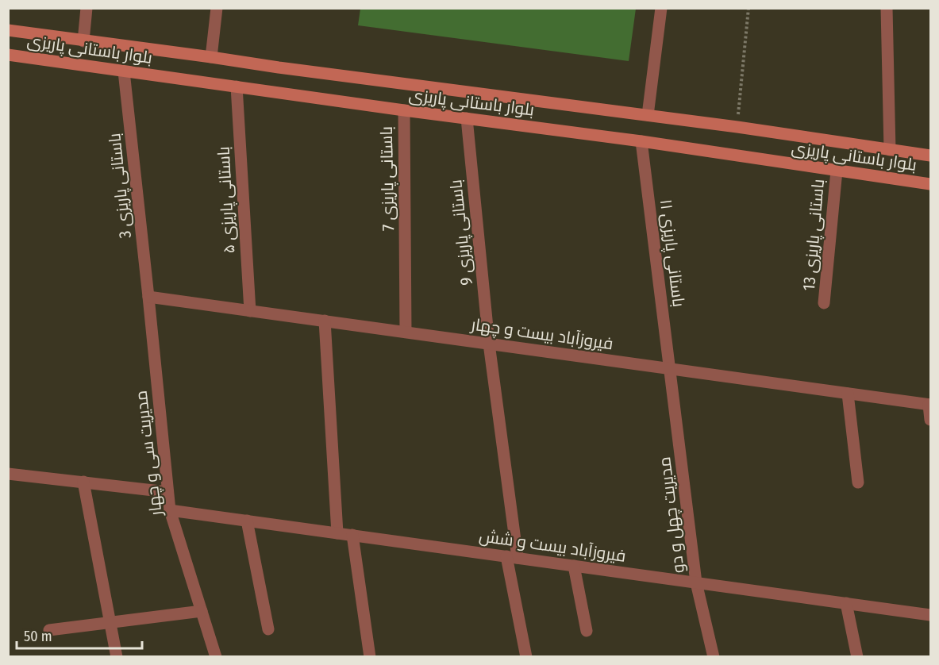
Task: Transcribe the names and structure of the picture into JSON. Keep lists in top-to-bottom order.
{
  "streets": {
    "main road": ["بلوار باستانی پاریزی"],
    "street": [
      "باستانی پاریزی 7",
      "باستانی پاریزی 3",
      "باستانی پاریزی ۵",
      "باستانی پاریزی 9",
      "باستانی پاریزی 13",
      "باستانی پاریزی ۱۱",
      "فیروزآباد بیست و چهار",
      "مدیریت سی و چهار",
      "مدیریت چهل و دو",
      "فیروزآباد بیست و شش"
    ]
  },
  "crossings": [
    ["بلوار باستانی پاریزی", "باستانی پاریزی 7"],
    ["بلوار باستانی پاریزی", "باستانی پاریزی 3"],
    ["بلوار باستانی پاریزی", "باستانی پاریزی ۵"],
    ["بلوار باستانی پاریزی", "باستانی پاریزی 9"],
    ["بلوار باستانی پاریزی", "باستانی پاریزی 13"],
    ["بلوار باستانی پاریزی", "باستانی پاریزی ۱۱"],
    ["باستانی پاریزی 7", "فیروزآباد بیست و چهار"],
    ["باستانی پاریزی 3", "فیروزآباد بیست و چهار"],
    ["باستانی پاریزی 3", "مدیریت سی و چهار"],
    ["باستانی پاریزی ۵", "فیروزآباد بیست و چهار"],
    ["باستانی پاریزی 9", "فیروزآباد بیست و چهار"],
    ["باستانی پاریزی 9", "فیروزآباد بیست و شش"],
    ["باستانی پاریزی ۱۱", "فیروزآباد بیست و چهار"],
    ["باستانی پاریزی ۱۱", "مدیریت چهل و دو"],
    ["فیروزآباد بیست و چهار", "مدیریت سی و چهار"],
    ["فیروزآباد بیست و چهار", "مدیریت چهل و دو"],
    ["مدیریت سی و چهار", "فیروزآباد بیست و شش"],
    ["مدیریت چهل و دو", "فیروزآباد بیست و شش"]
  ],
  "scale_bar": "50 m"
}
